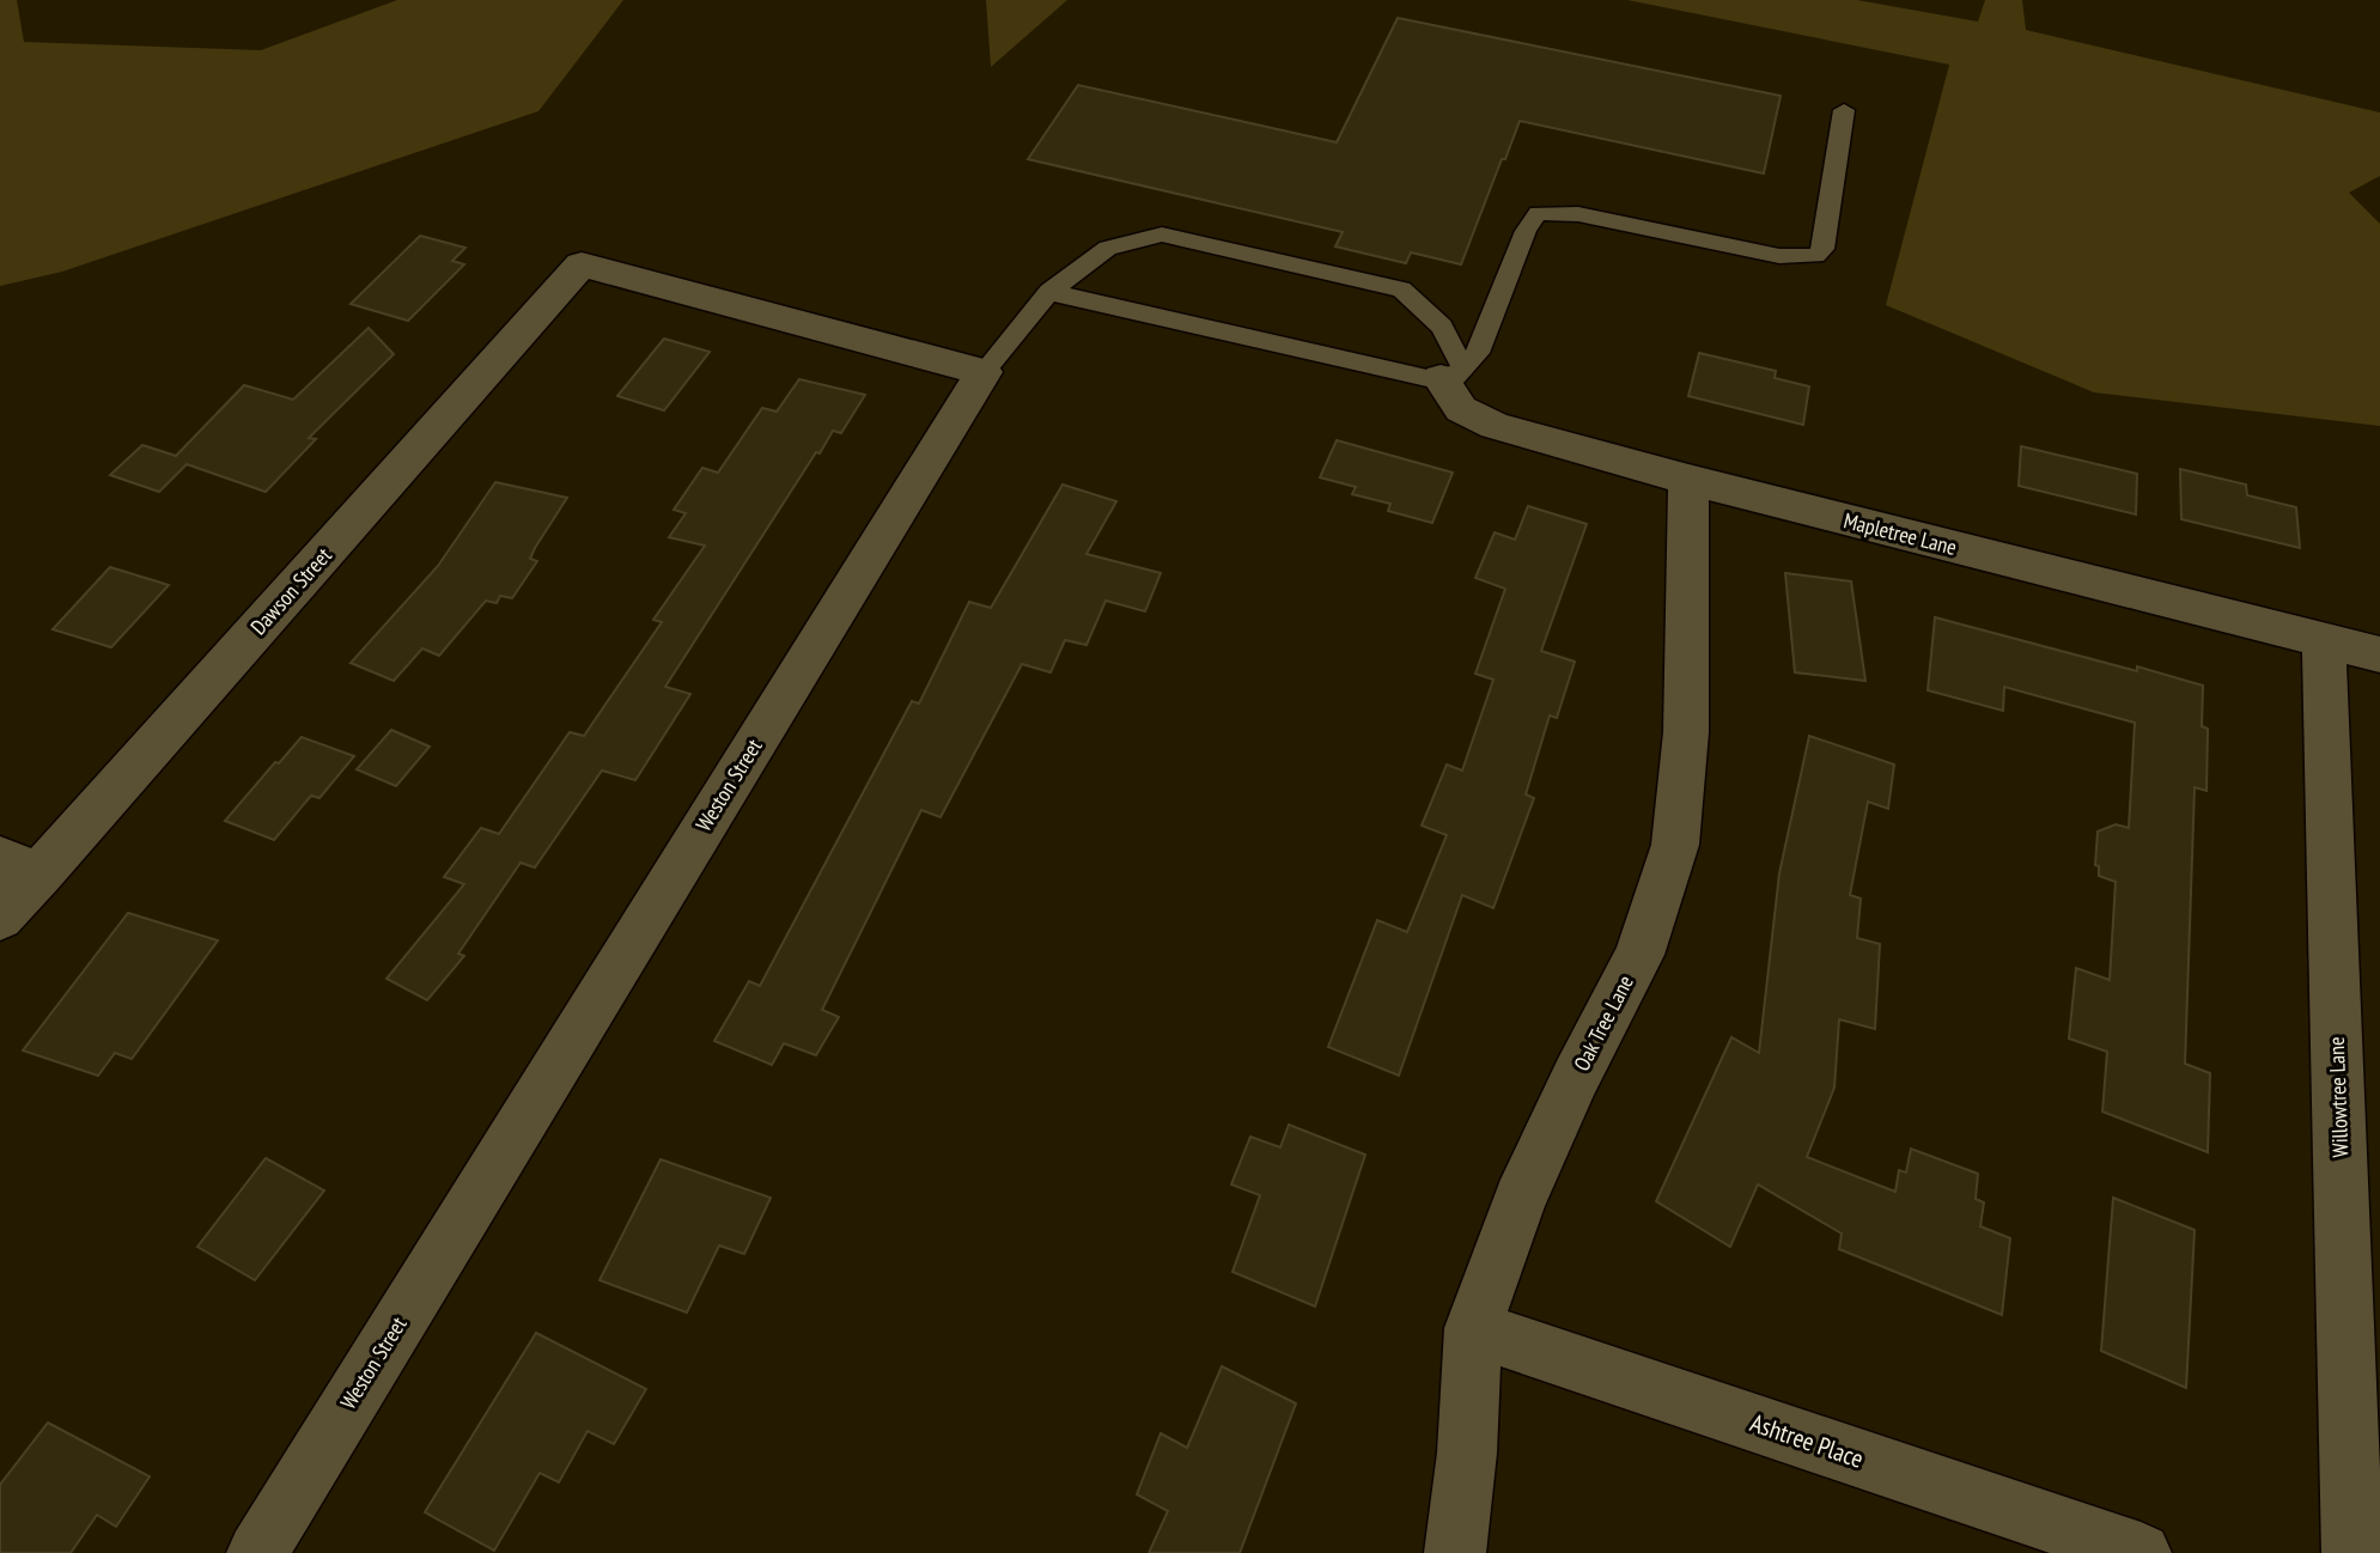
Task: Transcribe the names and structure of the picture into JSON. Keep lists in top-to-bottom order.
{
  "streets": {
    "street": [
      "Mapletree Lane",
      "Dawson Street",
      "Weston Street",
      "Oak Tree Lane",
      "Willowtree Lane",
      "Ashtree Place"
    ]
  },
  "crossings": [
    ["Mapletree Lane", "Oak Tree Lane"],
    ["Mapletree Lane", "Willowtree Lane"],
    ["Dawson Street", "Weston Street"],
    ["Oak Tree Lane", "Ashtree Place"]
  ]
}
